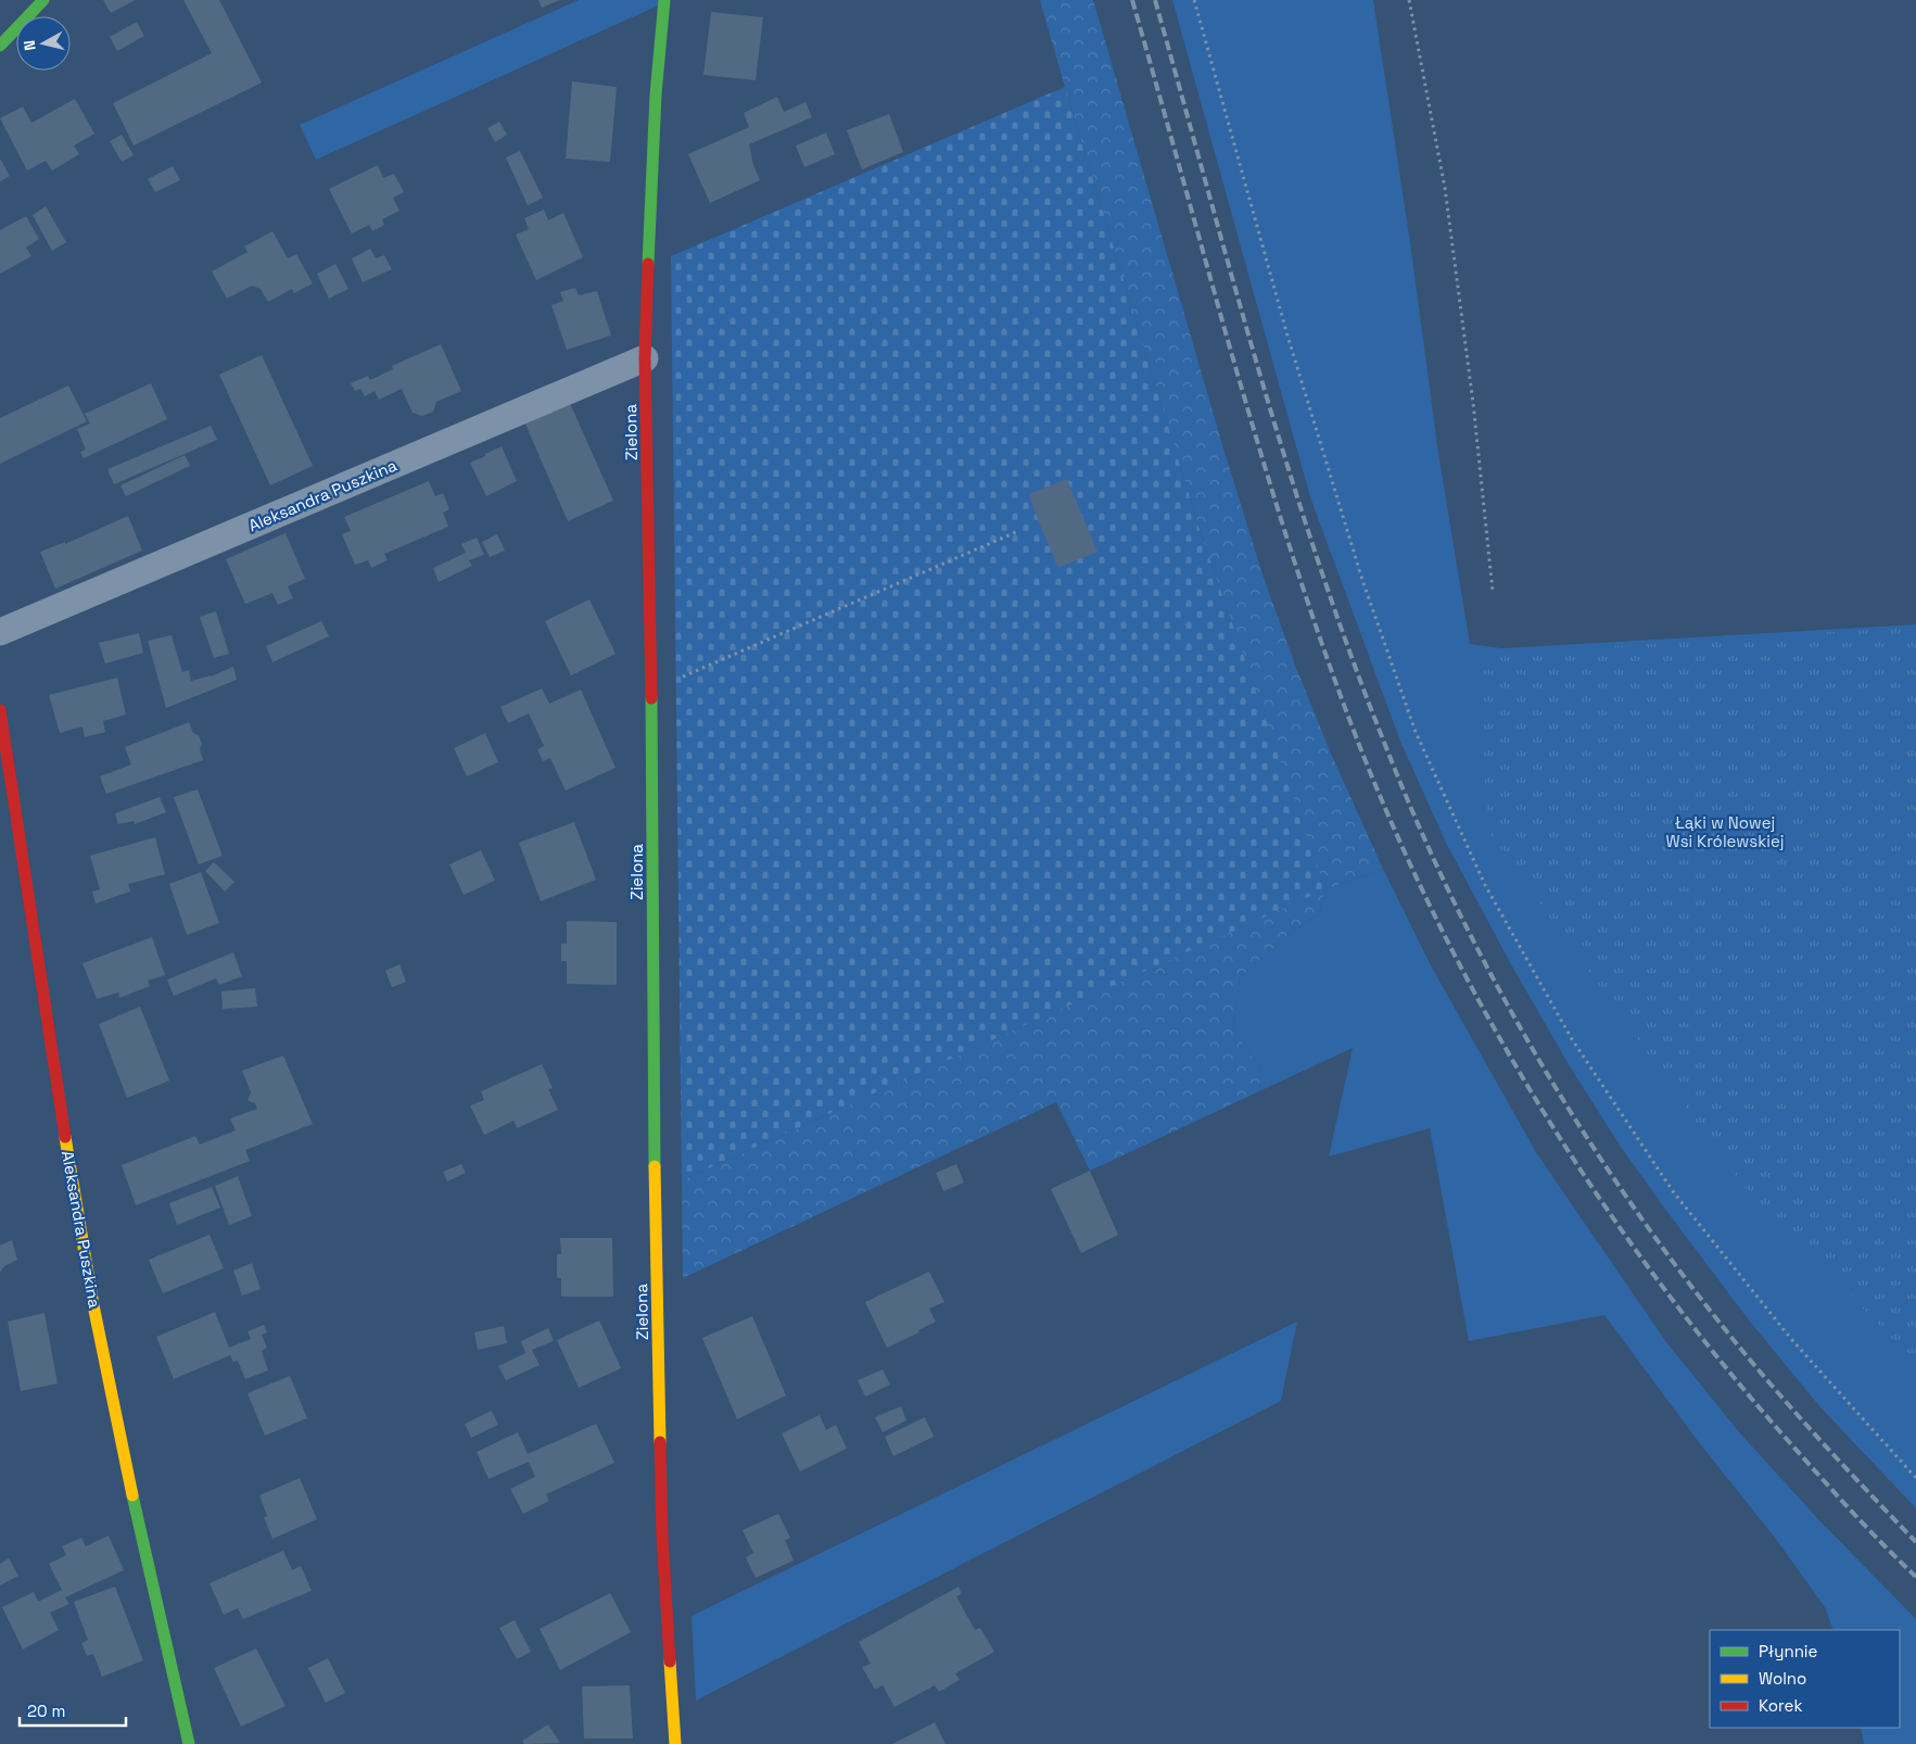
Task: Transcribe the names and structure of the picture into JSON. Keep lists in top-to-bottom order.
{
  "streets": {
    "street": ["Zielona", "Aleksandra Puszkina"]
  },
  "crossings": [
    ["Zielona", "Aleksandra Puszkina"]
  ],
  "parks": ["Łąki w Nowej Wsi Królewskiej"],
  "legend": ["Płynnie", "Wolno", "Korek"],
  "scale_bar": "20 m",
  "north": "left"
}
